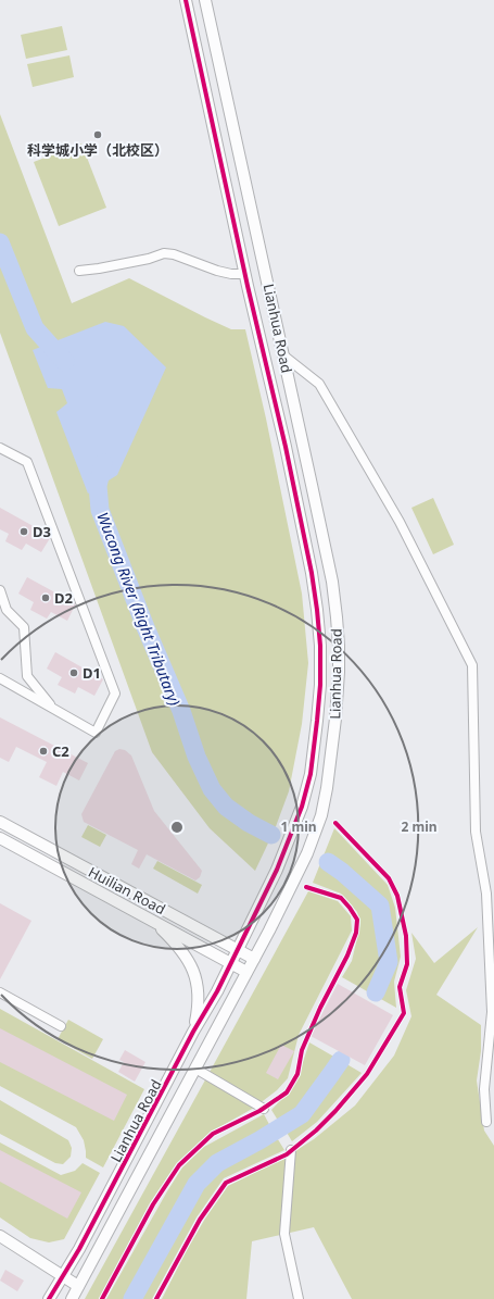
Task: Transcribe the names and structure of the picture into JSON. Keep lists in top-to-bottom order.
{
  "streets": {
    "street": ["Lianhua Road", "Huilian Road"]
  },
  "crossings": [
    ["Lianhua Road", "Huilian Road"]
  ],
  "water": ["Wucong River (Right Tributary)"],
  "places": [
    "科学城小学（北校区）",
    "D3",
    "D2",
    "D1",
    "C2"
  ],
  "rings": ["1 min", "2 min"]
}
